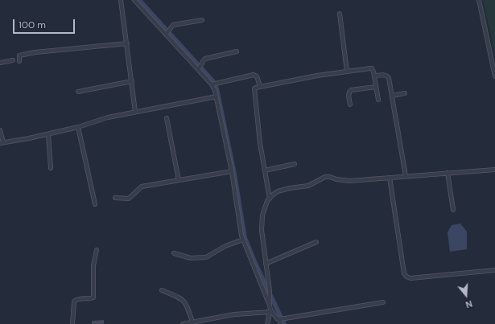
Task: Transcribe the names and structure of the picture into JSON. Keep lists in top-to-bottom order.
{
  "scale_bar": "100 m",
  "north": "bottom"
}
